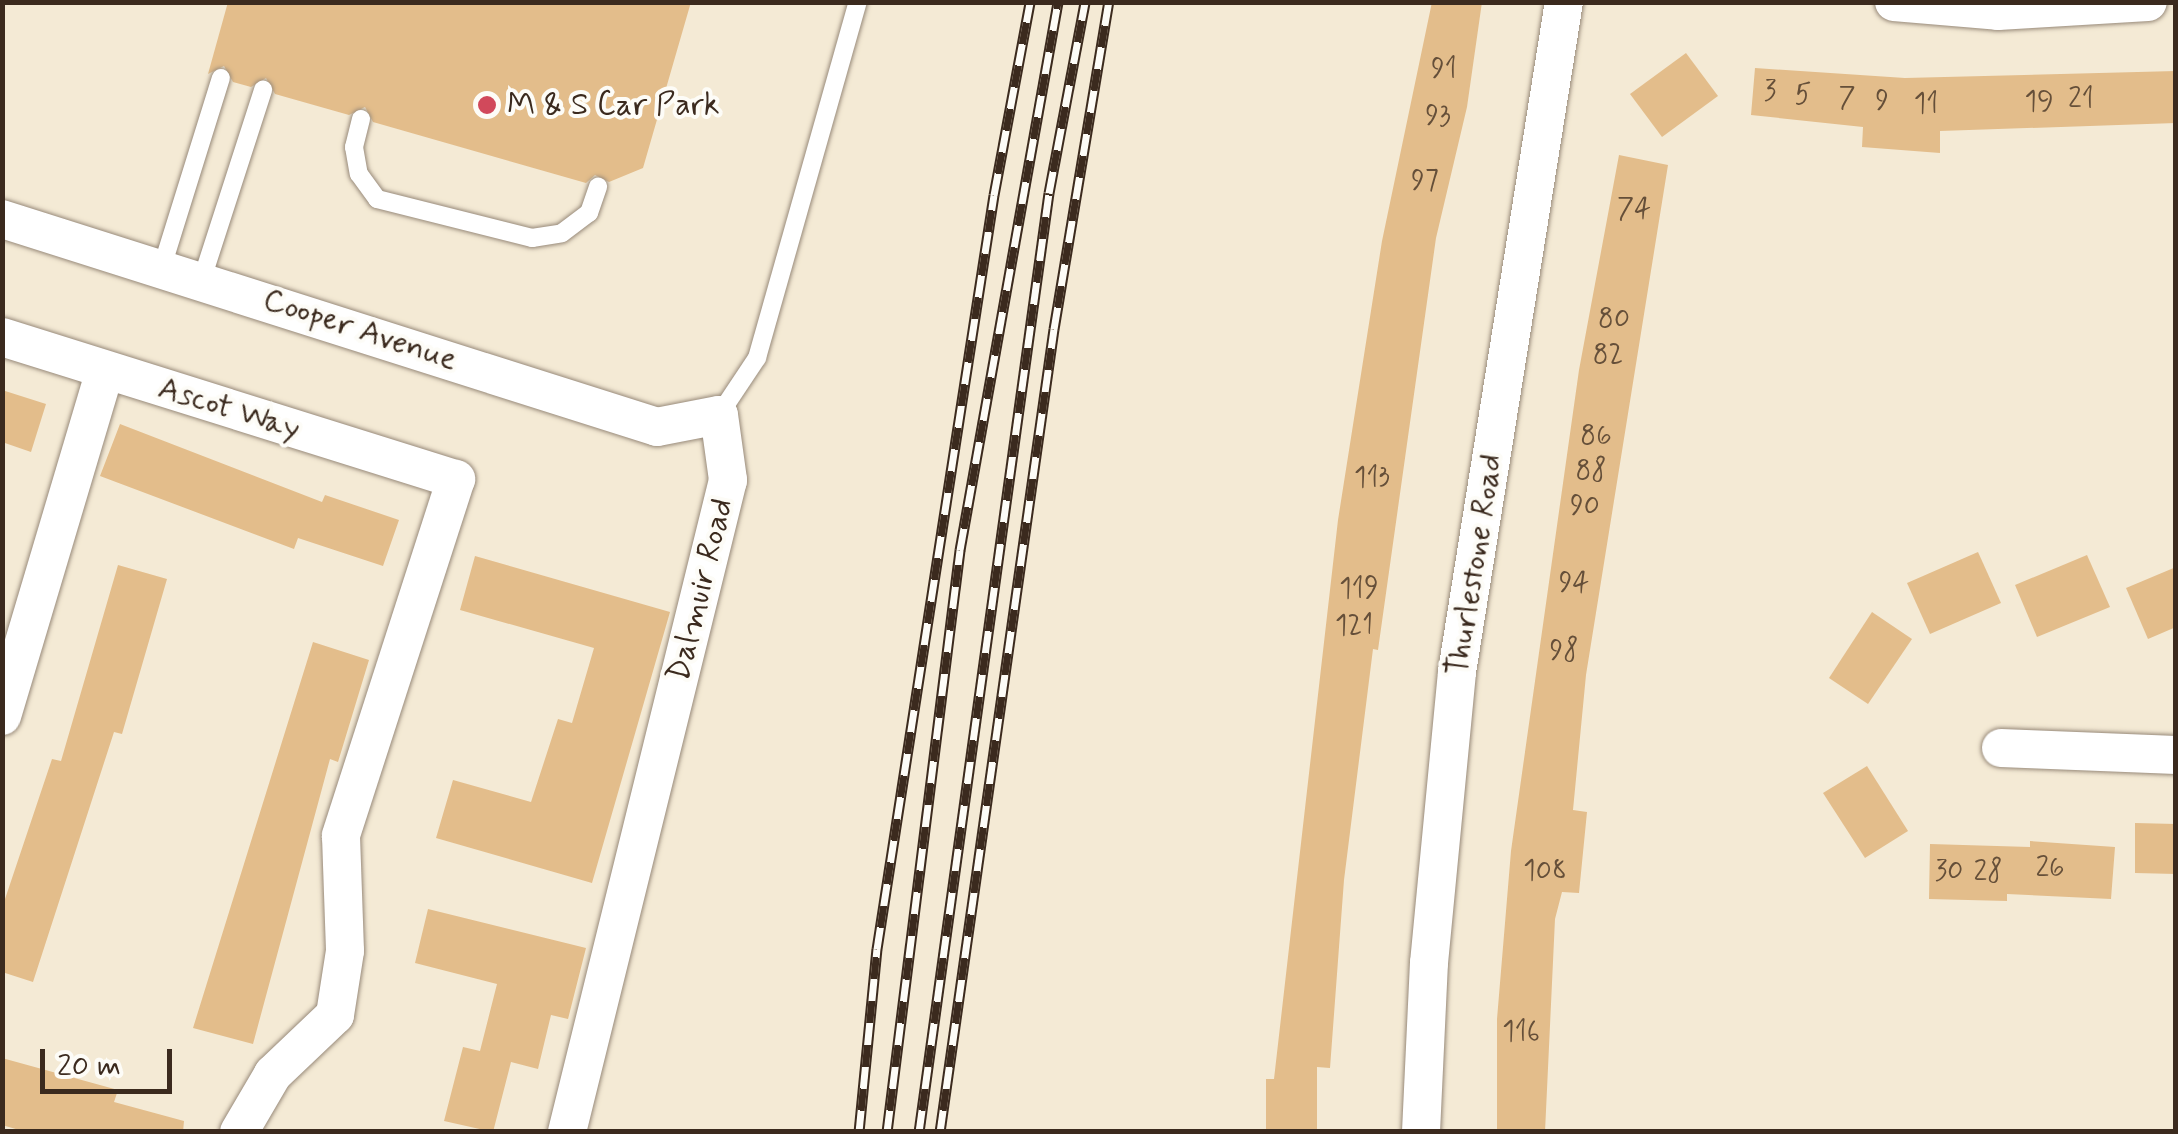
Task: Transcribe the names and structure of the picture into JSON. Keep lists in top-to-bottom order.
{
  "streets": {
    "street": [
      "Cooper Avenue",
      "Ascot Way",
      "Thurlestone Road",
      "Dalmuir Road"
    ]
  },
  "crossings": [
    ["Cooper Avenue", "Dalmuir Road"]
  ],
  "places": ["M & S Car Park"],
  "house_numbers": [
    "91",
    "3",
    "5",
    "7",
    "21",
    "9",
    "19",
    "11",
    "93",
    "97",
    "74",
    "80",
    "82",
    "86",
    "88",
    "113",
    "90",
    "94",
    "119",
    "121",
    "98",
    "26",
    "108",
    "30",
    "28",
    "116"
  ],
  "scale_bar": "20 m"
}
